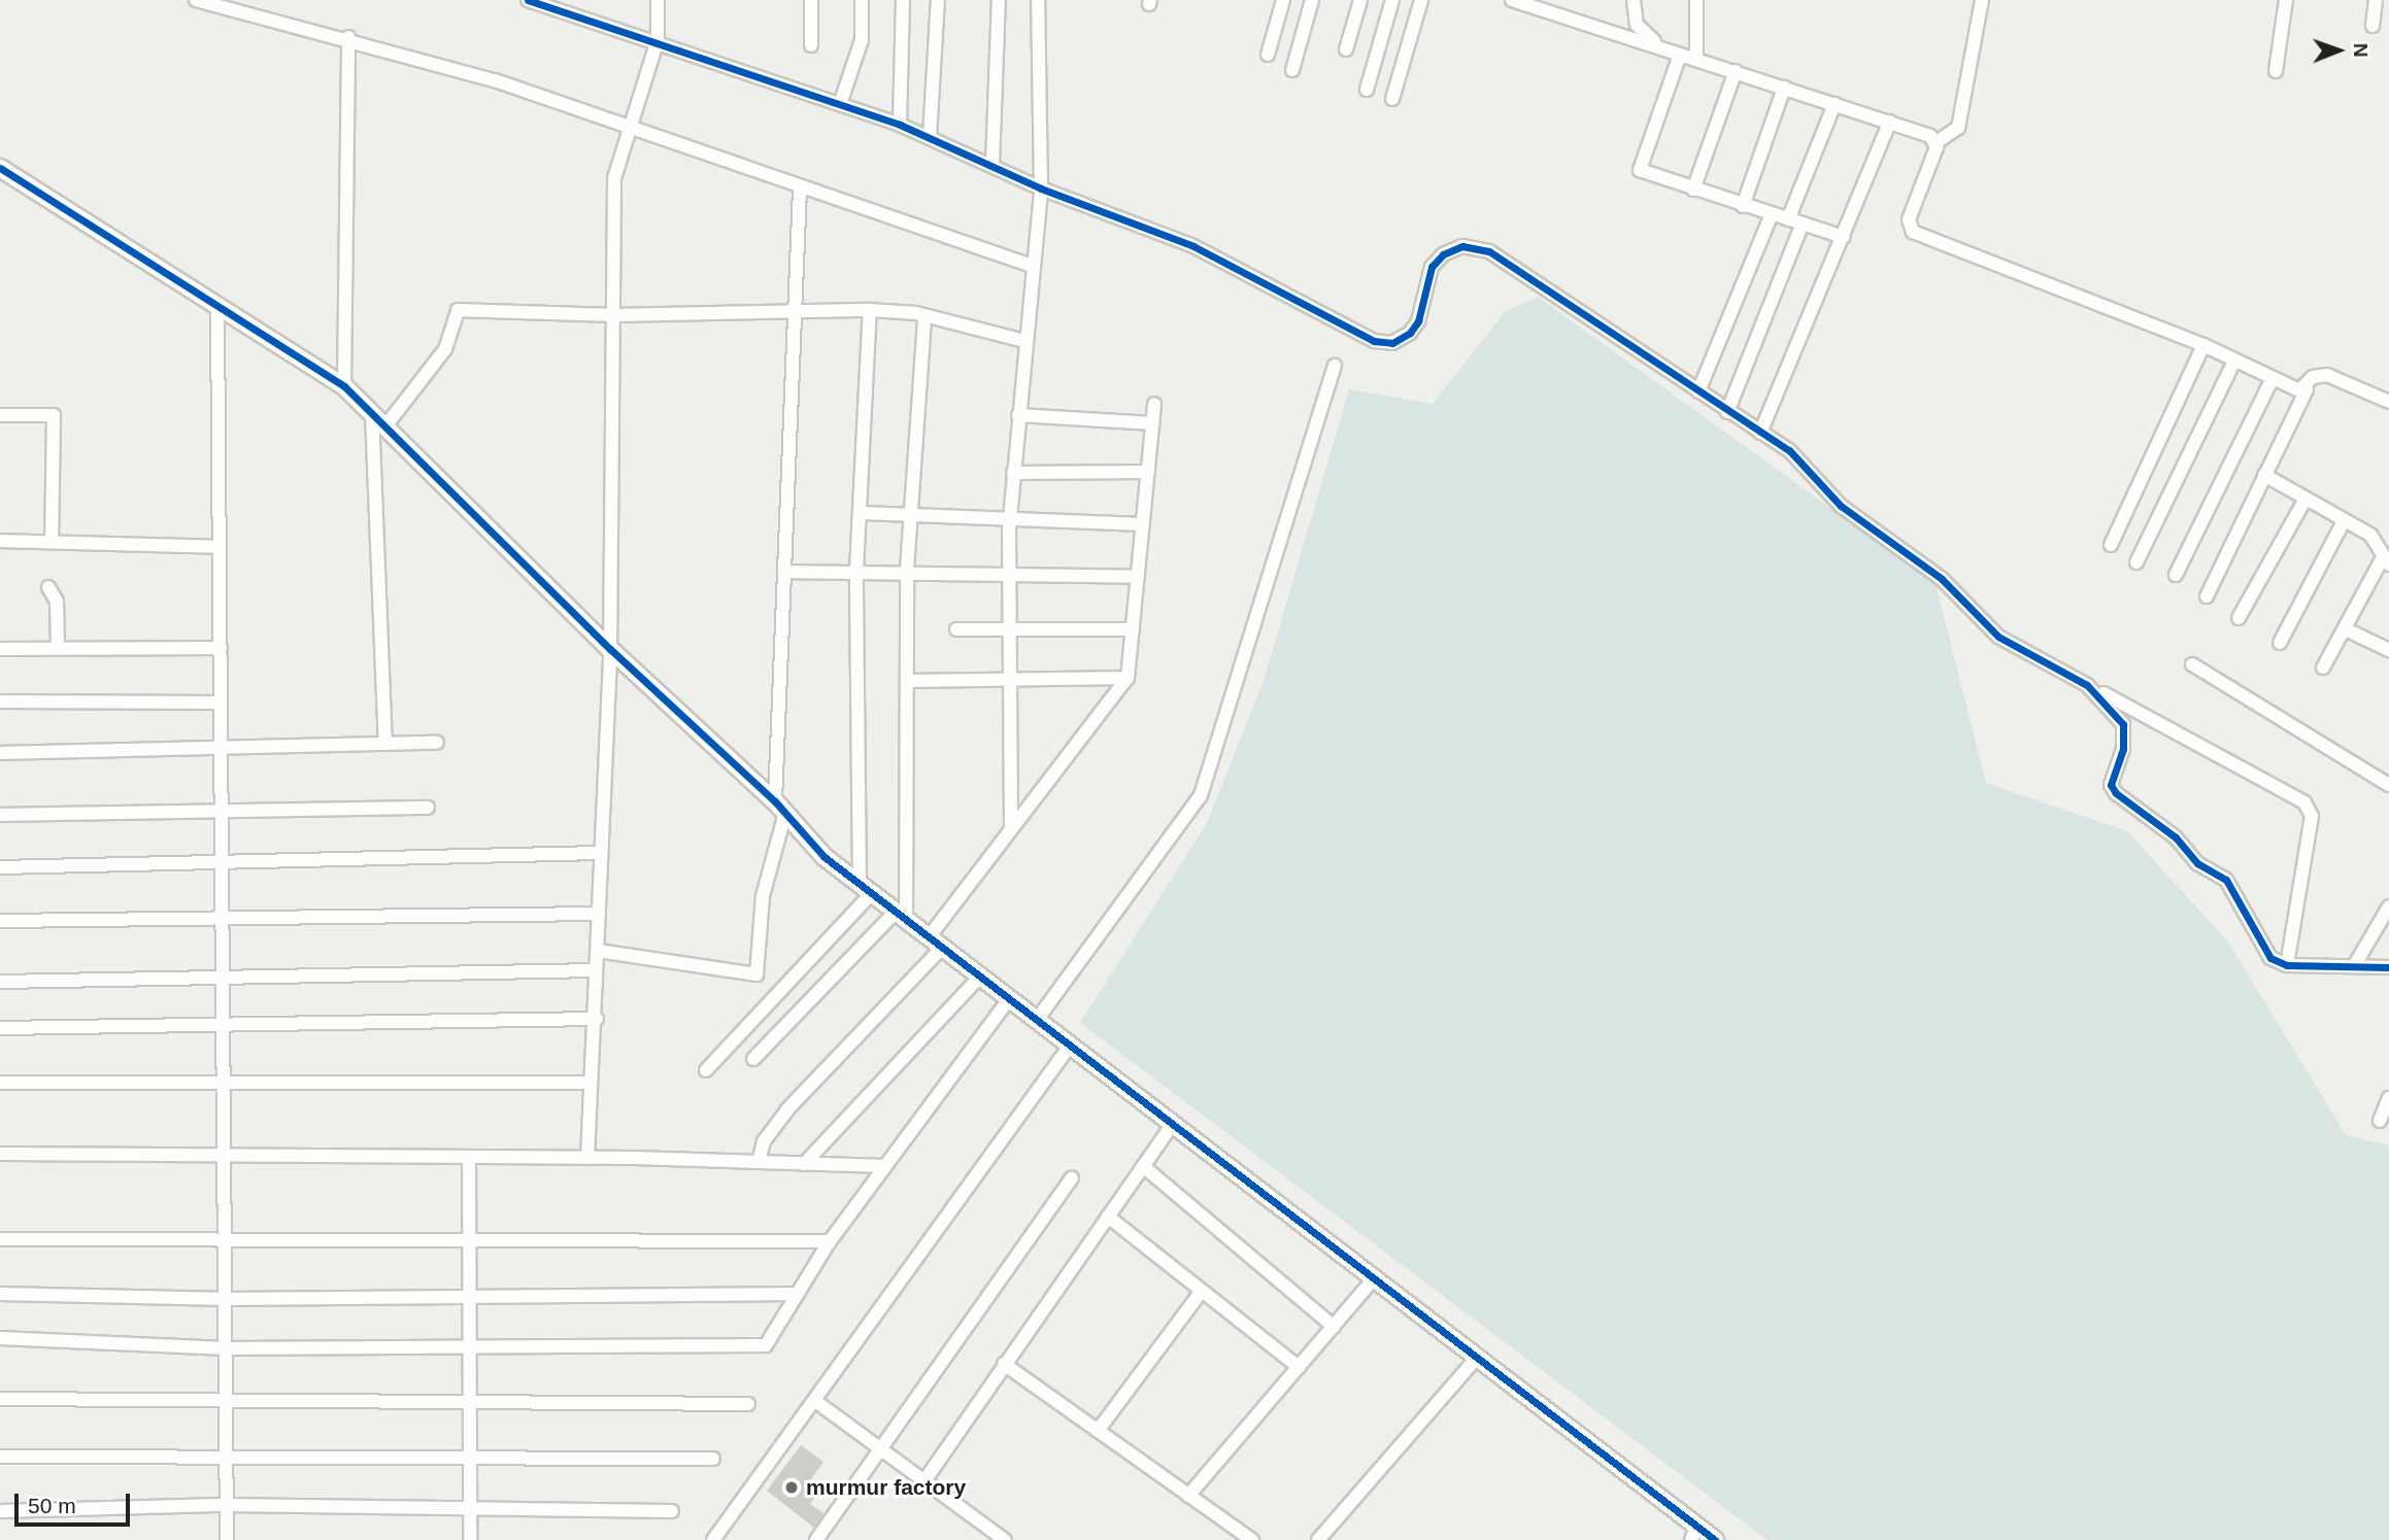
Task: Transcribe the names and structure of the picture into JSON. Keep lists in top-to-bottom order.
{
  "places": ["murmur factory"],
  "scale_bar": "50 m",
  "north": "right"
}
